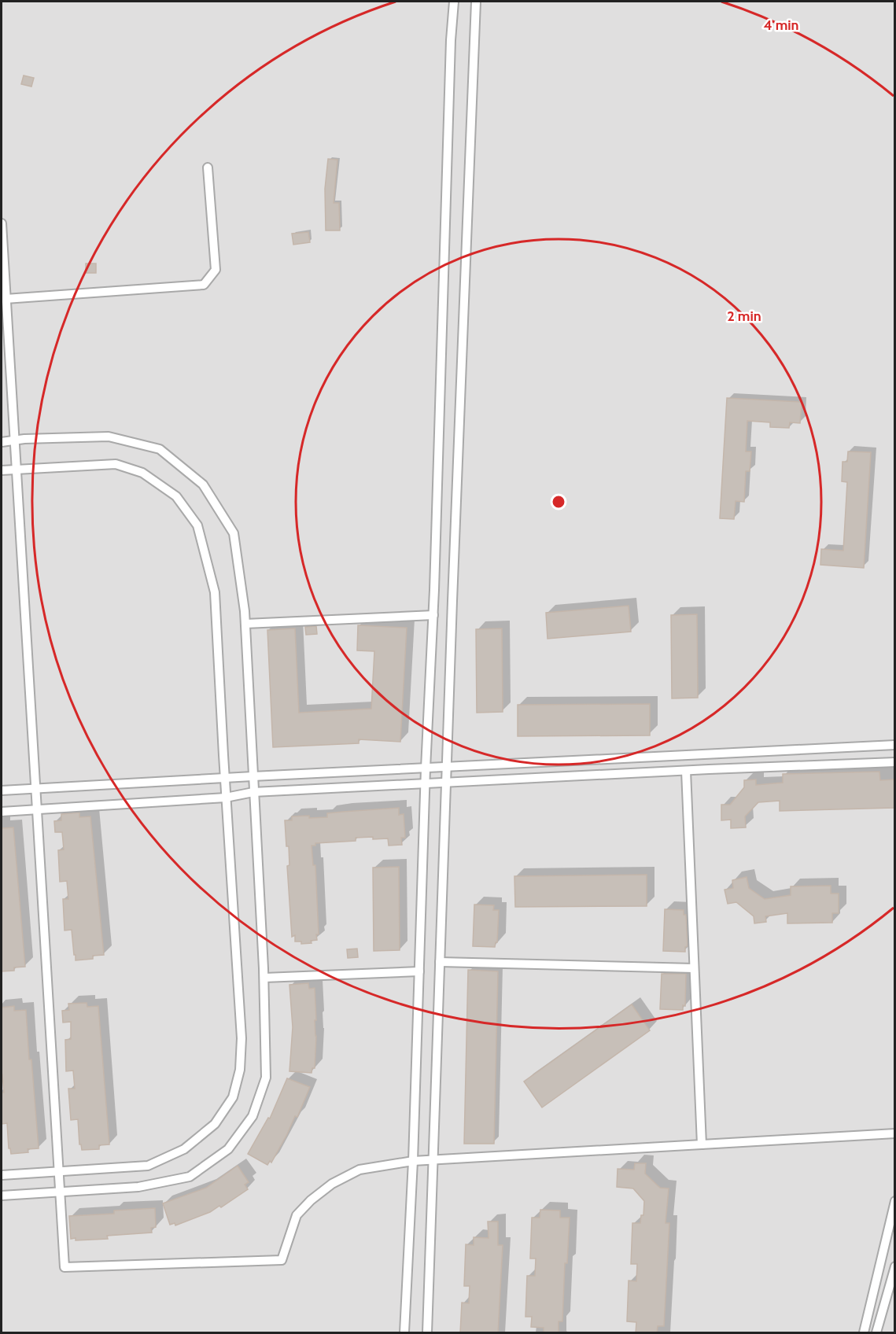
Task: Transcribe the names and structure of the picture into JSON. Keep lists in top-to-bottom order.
{
  "rings": ["4 min", "2 min"]
}
